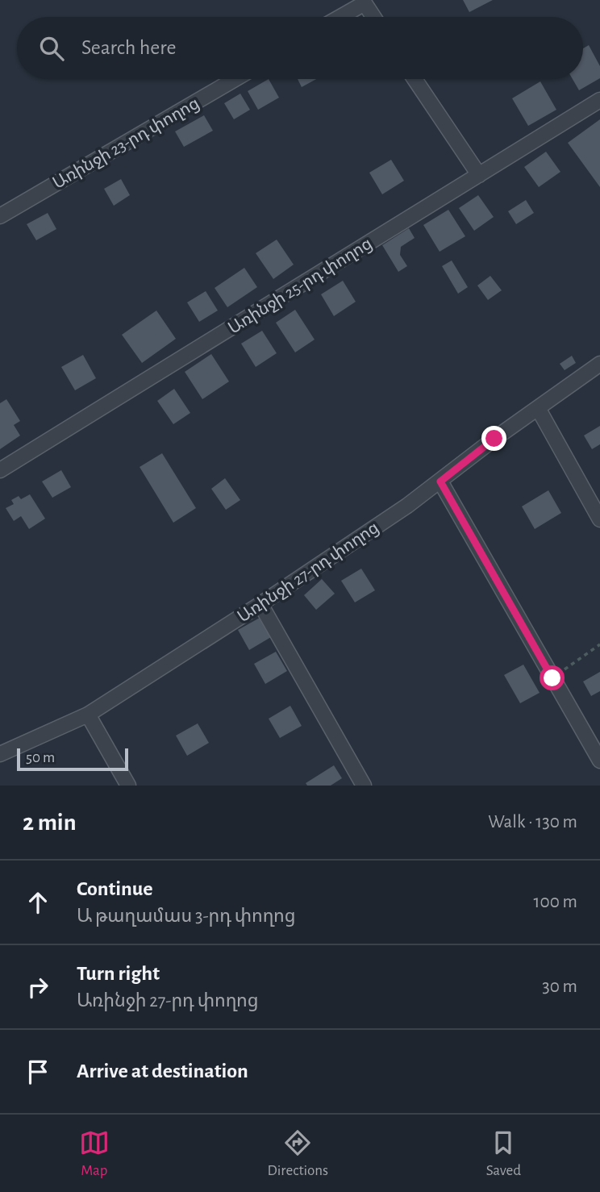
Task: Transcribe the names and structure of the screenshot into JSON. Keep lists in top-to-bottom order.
{
  "streets": {
    "street": ["Առինջի 23-րդ փողոց", "Առինջի 25-րդ փողոց", "Առինջի 27-րդ փողոց"]
  },
  "scale_bar": "50 m",
  "page": {
    "search": "Search here",
    "scale": "50 m",
    "heading": ["2 min", "Walk · 130 m"],
    "list": [
      ["Continue", "Ա թաղամաս 3-րդ փողոց", "100 m"],
      ["Turn right", "Առինջի 27-րդ փողոց", "30 m"],
      "Arrive at destination"
    ],
    "nav": ["Map", "Directions", "Saved"]
  }
}
